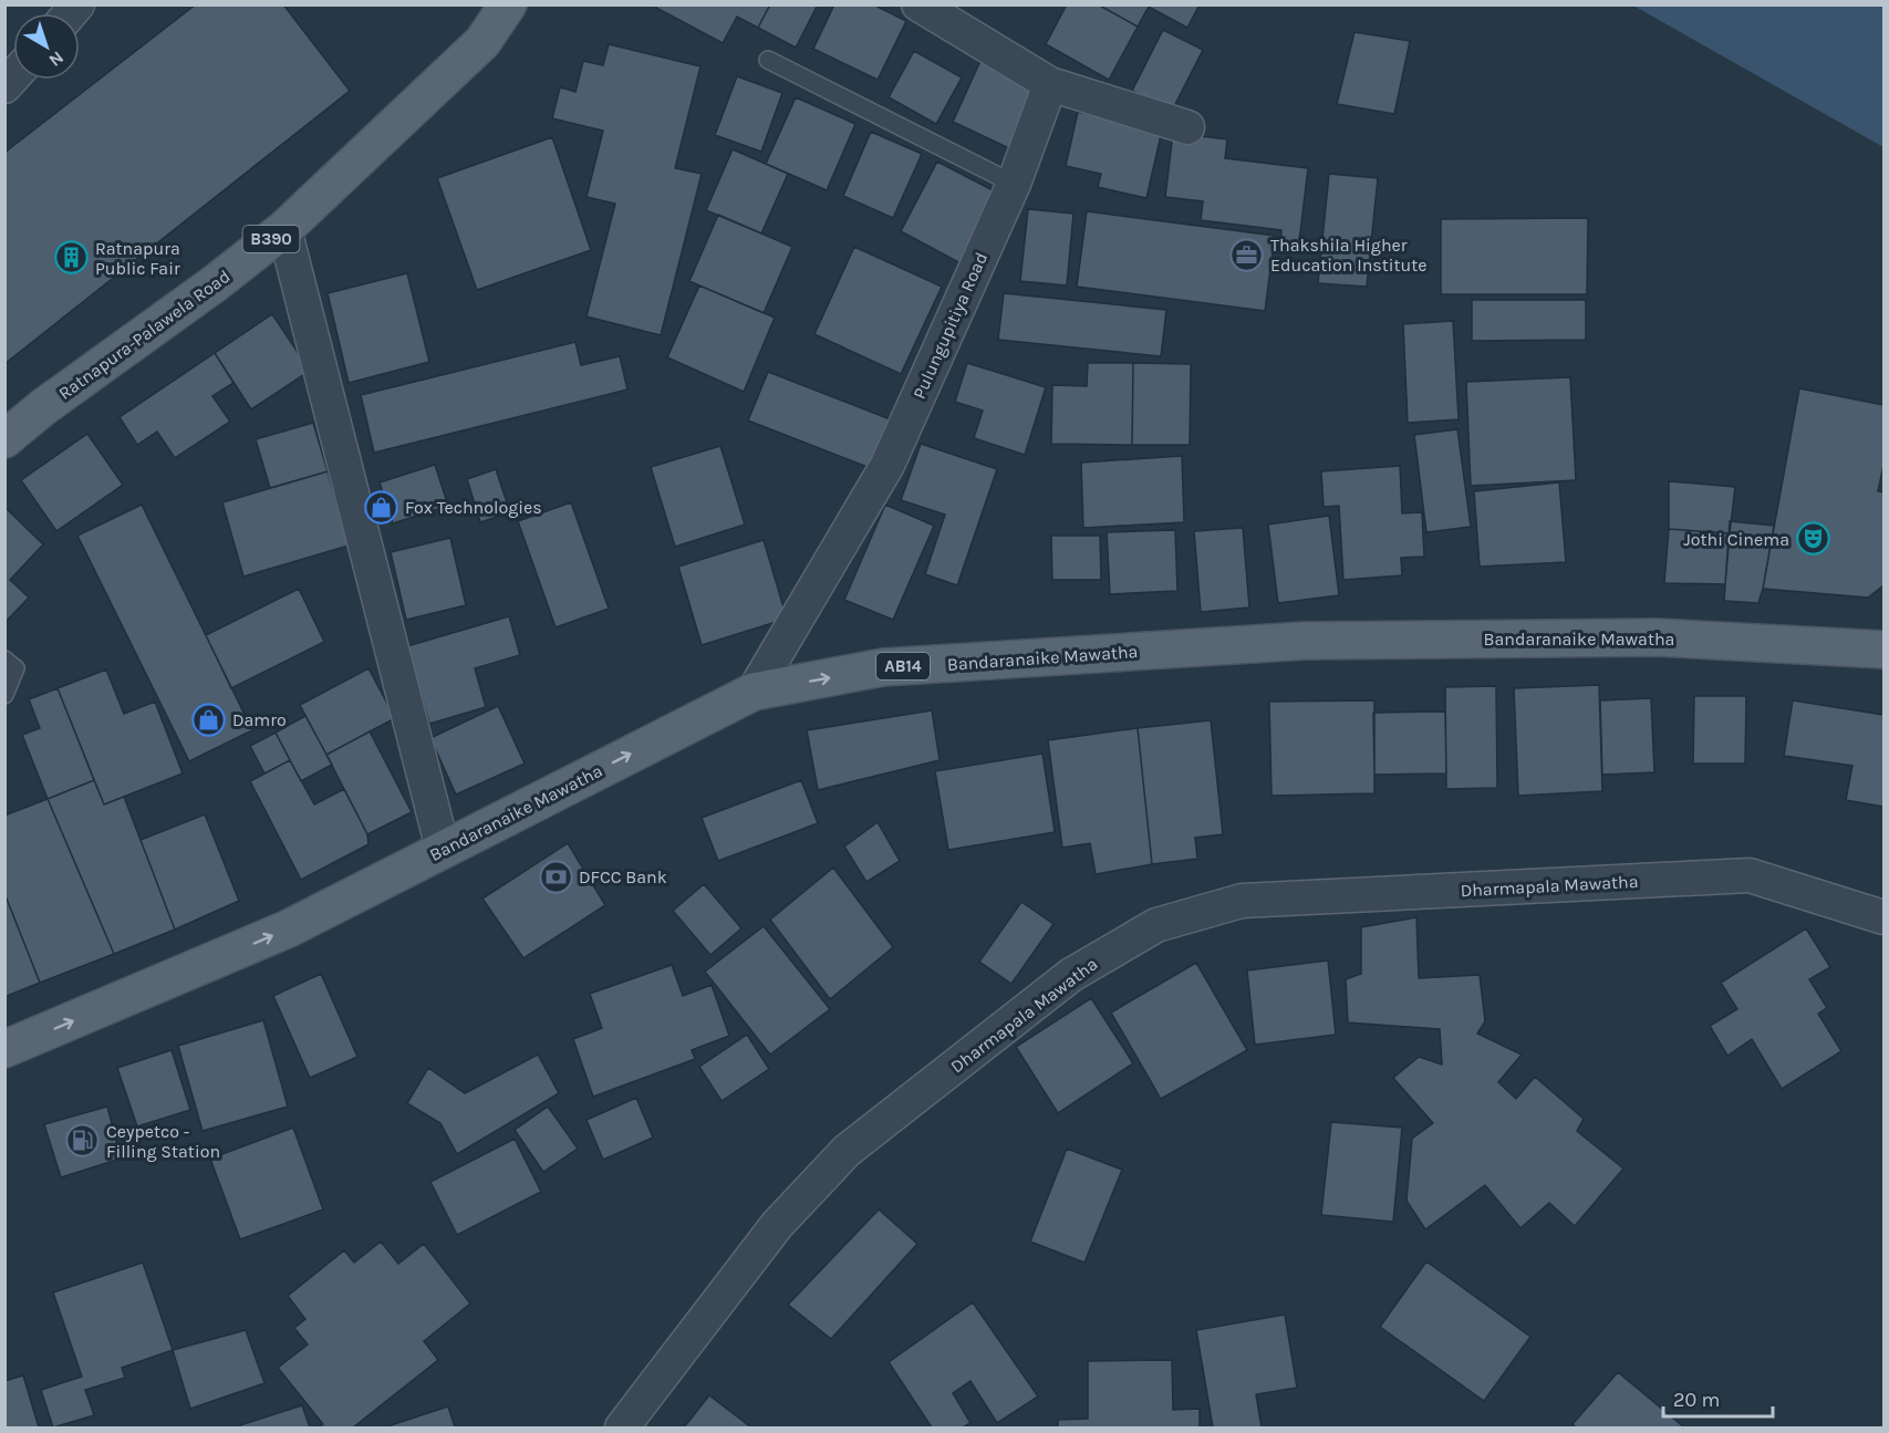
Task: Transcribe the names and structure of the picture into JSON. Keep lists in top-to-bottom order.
{
  "streets": {
    "main road": [
      "B390",
      "Ratnapura-Palawela Road",
      "Bandaranaike Mawatha",
      "AB14"
    ],
    "street": ["Pulungupitiya Road", "Dharmapala Mawatha"]
  },
  "crossings": [
    ["Pulungupitiya Road", "Bandaranaike Mawatha"]
  ],
  "one_way": ["Bandaranaike Mawatha"],
  "places": {
    "office": ["Thakshila Higher Education Institute"],
    "building": ["Ratnapura Public Fair"],
    "shop": ["Fox Technologies", "Damro"],
    "theatre": ["Jothi Cinema"],
    "bank": ["DFCC Bank"],
    "fuel station": ["Ceypetco - Filling Station"]
  },
  "scale_bar": "20 m",
  "north": "bottom right"
}
